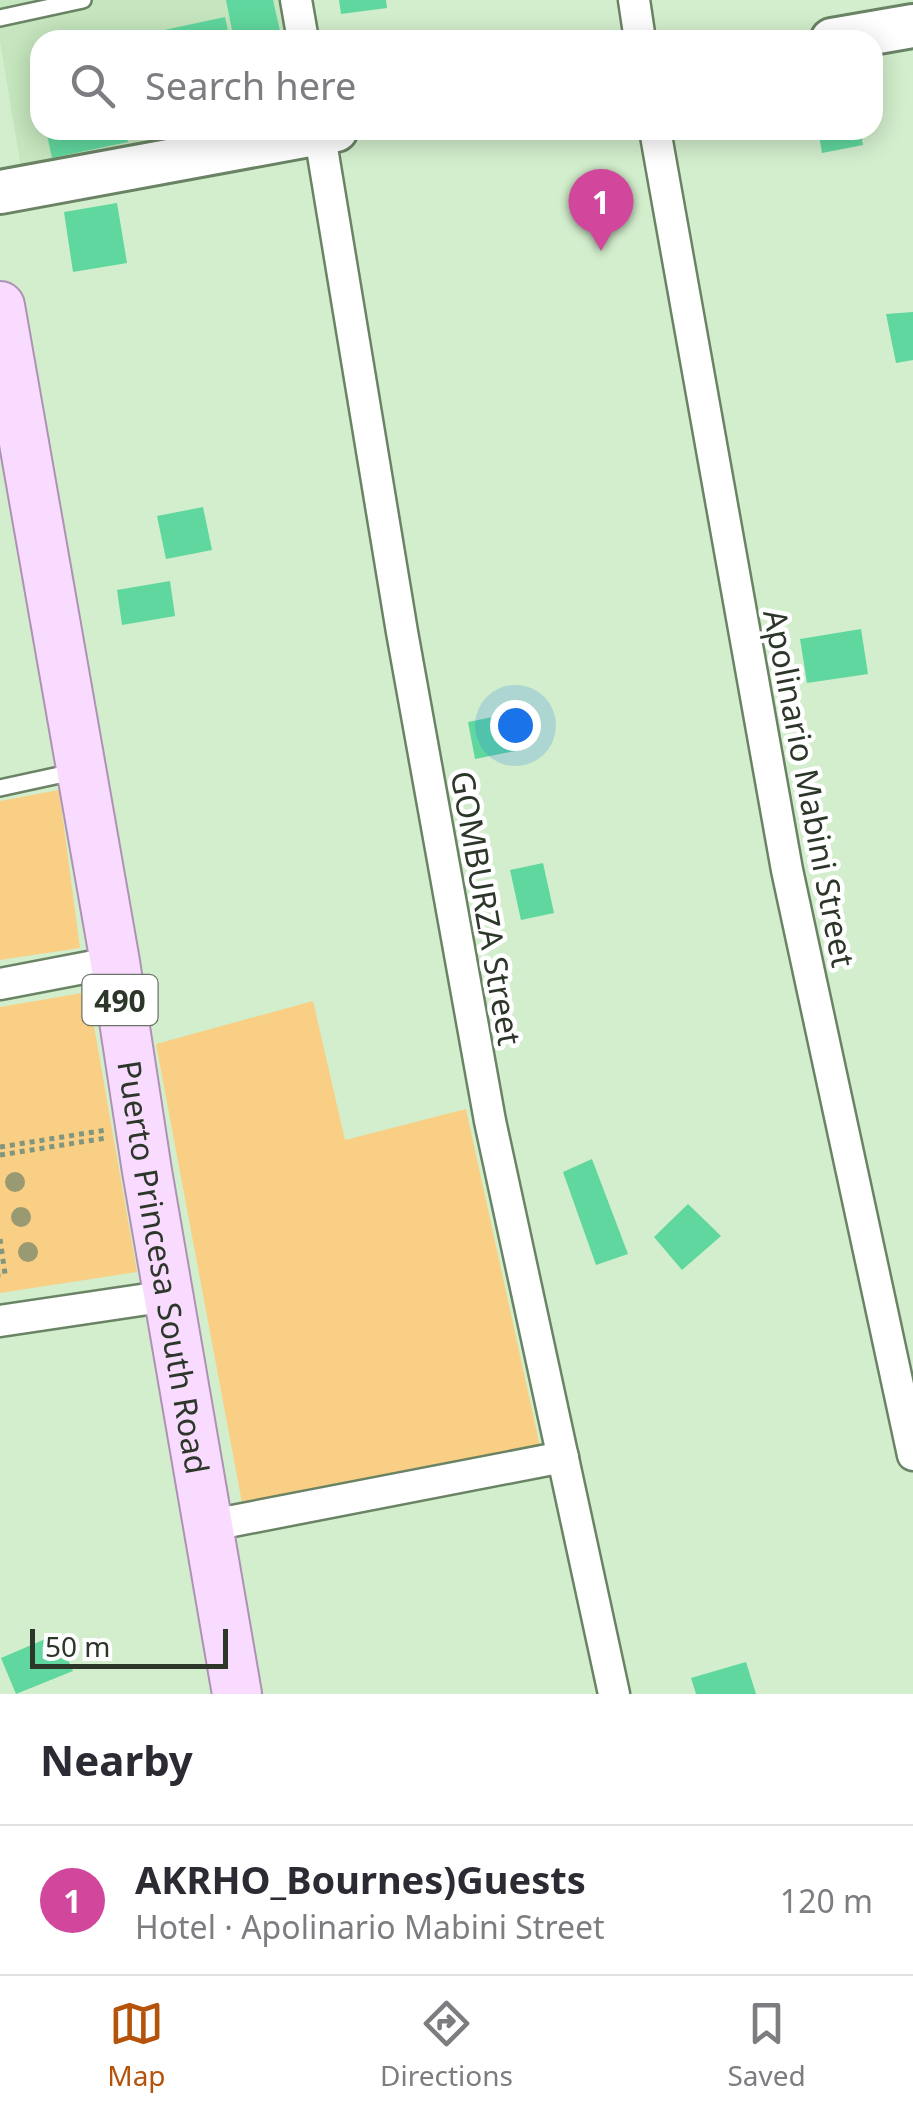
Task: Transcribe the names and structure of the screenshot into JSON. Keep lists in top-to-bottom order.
{
  "streets": {
    "main road": ["490", "Puerto Princesa South Road"],
    "street": ["Apolinario Mabini Street", "GOMBURZA Street"]
  },
  "scale_bar": "50 m",
  "page": {
    "search": "Search here",
    "pins": "1",
    "scale": "50 m",
    "heading": "Nearby",
    "list": [
      {
        "mark": "1",
        "name": "AKRHO_Bournes)Guests",
        "note": "Hotel · Apolinario Mabini Street",
        "value": "120 m"
      }
    ],
    "nav": ["Map", "Directions", "Saved"]
  }
}
